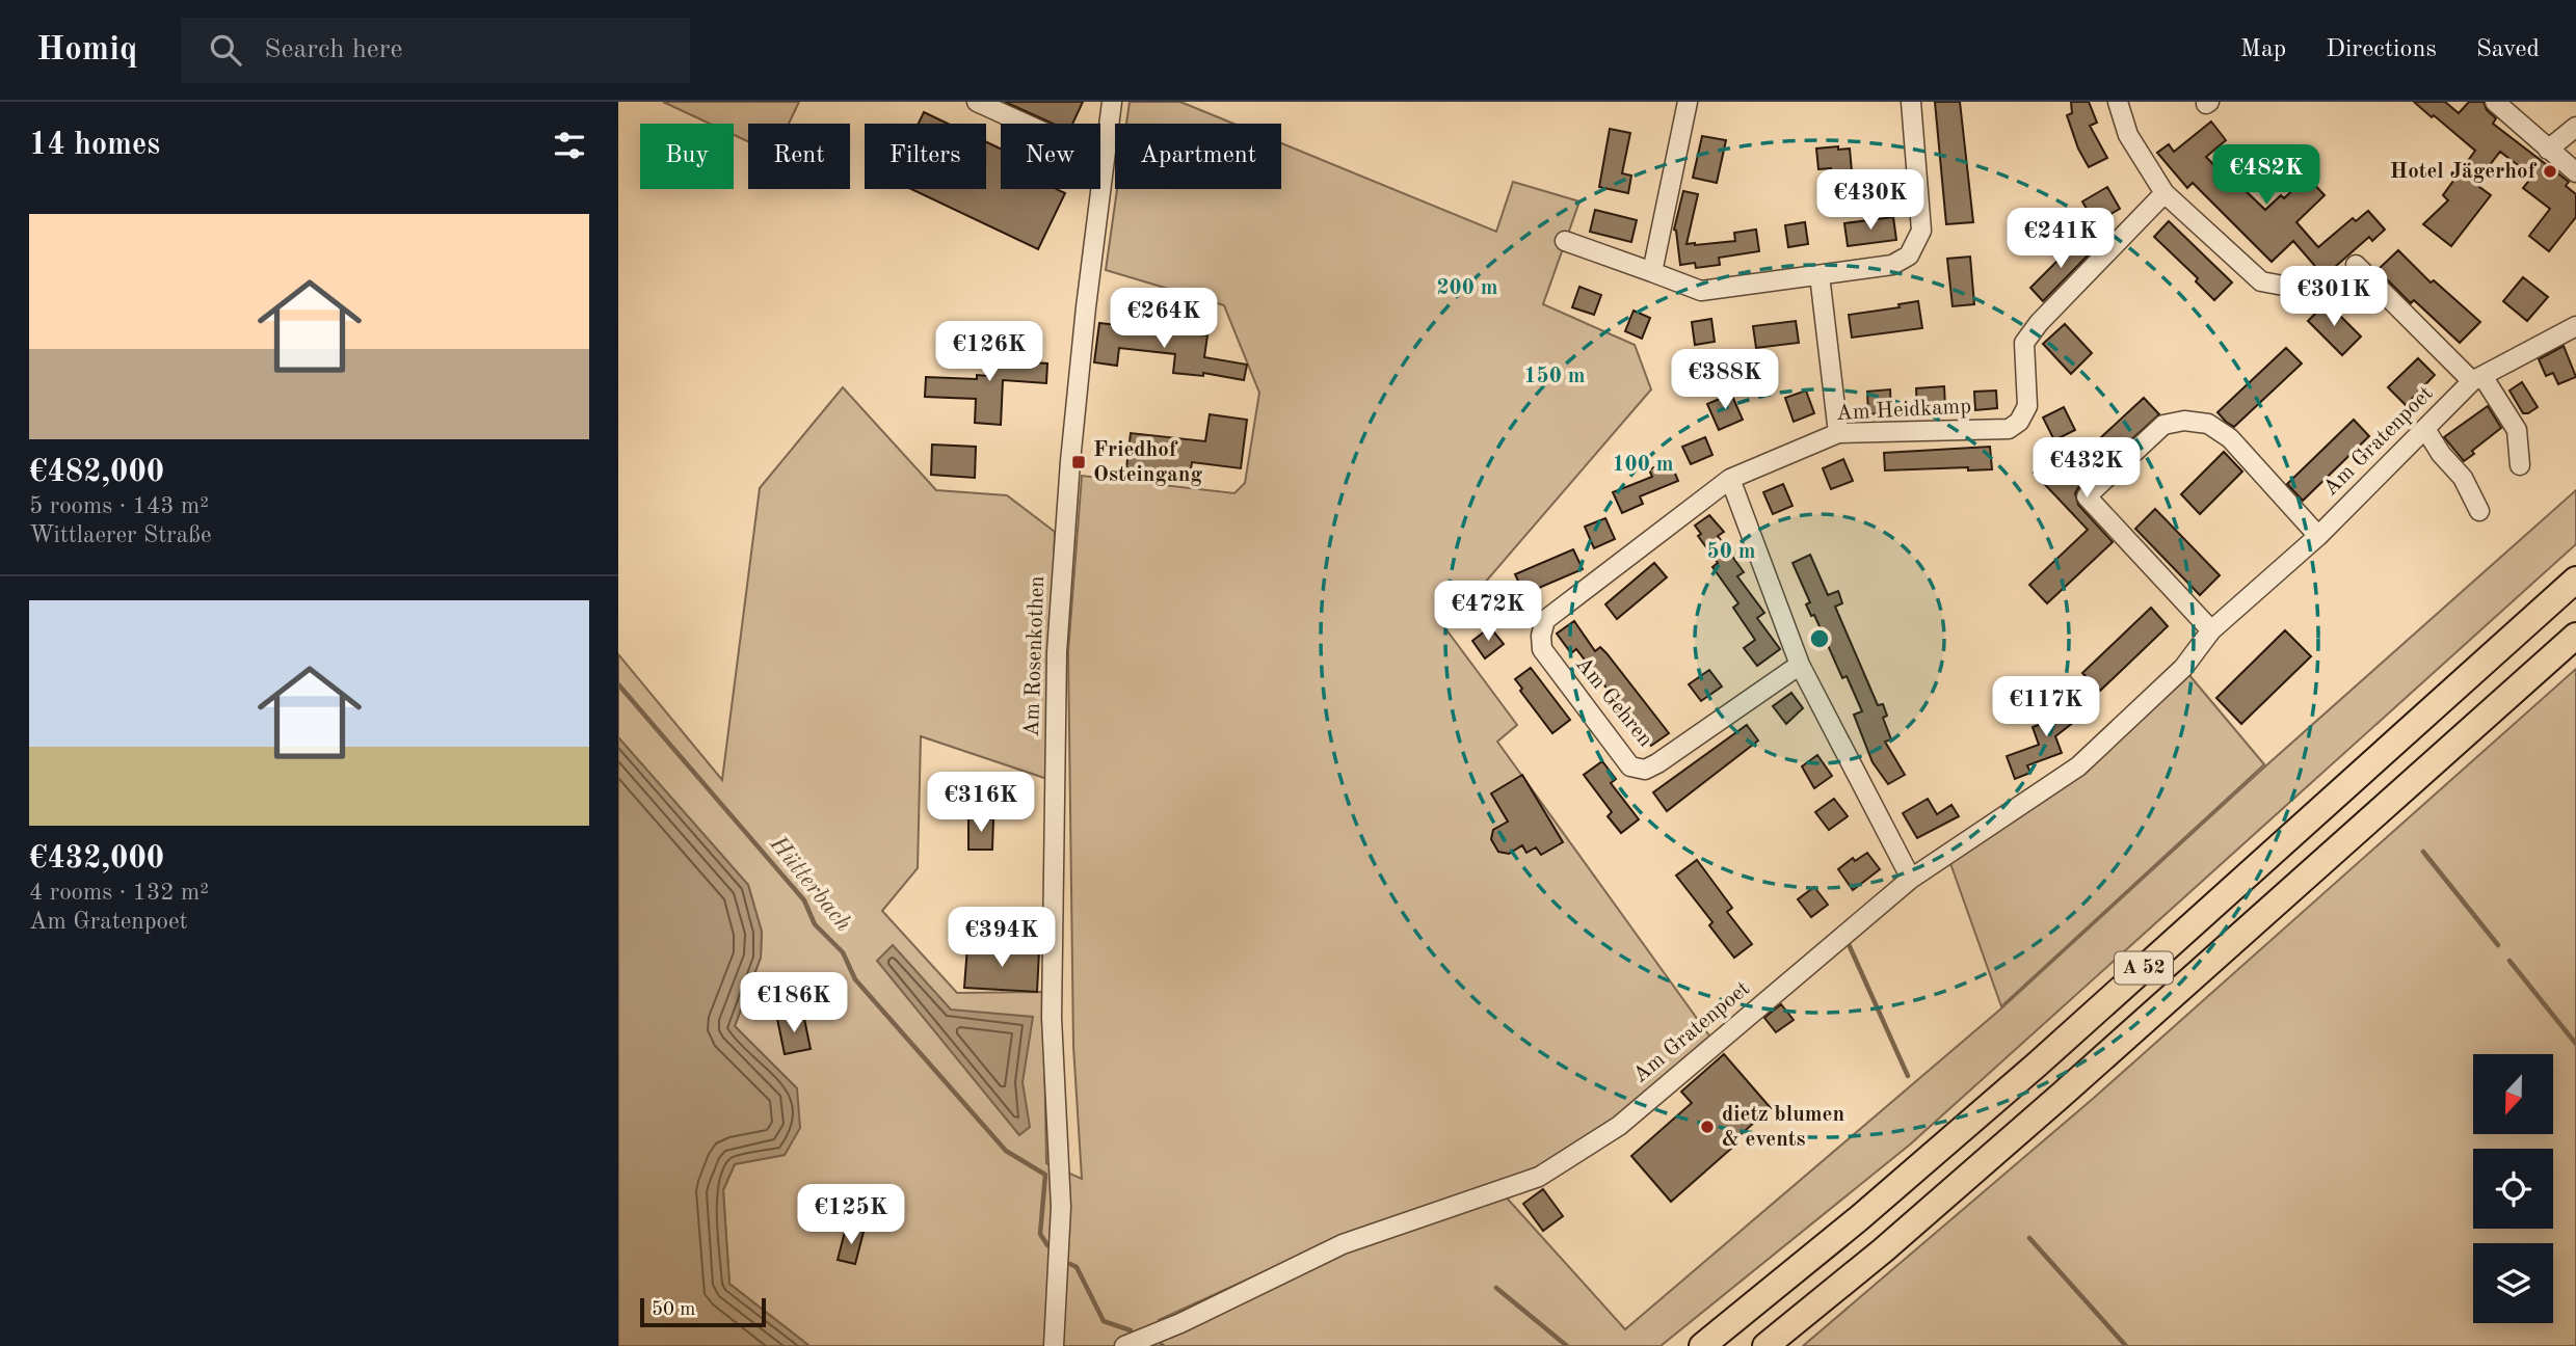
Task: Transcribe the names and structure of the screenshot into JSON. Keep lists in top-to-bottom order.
{
  "streets": {
    "highway": ["A 52"],
    "street": [
      "Am Heidkamp",
      "Am Gratenpoet",
      "Am Rosenkothen",
      "Am Gehren"
    ]
  },
  "crossings": [
    ["Am Heidkamp", "Am Gehren"]
  ],
  "water": ["Hütterbach"],
  "places": {
    "other": ["Hotel Jägerhof", "dietz blumen & events"],
    "transit": ["Friedhof Osteingang"]
  },
  "scale_bar": "50 m",
  "north": "bottom",
  "page": {
    "header": "Homiq",
    "search": "Search here",
    "nav": ["Map", "Directions", "Saved"],
    "heading": "14 homes",
    "chip": [
      "Buy",
      "Rent",
      "Filters",
      "New",
      "Apartment"
    ],
    "price": [
      "€482K",
      "€430K",
      "€241K",
      "€301K",
      "€264K",
      "€126K",
      "€388K",
      "€432K",
      "€472K",
      "€117K",
      "€316K",
      "€394K",
      "€186K",
      "€125K"
    ],
    "list": [
      {
        "name": "€482,000",
        "note": "5 rooms · 143 m² · Wittlaerer Straße"
      },
      {
        "name": "€432,000",
        "note": "4 rooms · 132 m² · Am Gratenpoet"
      }
    ],
    "scale": "50 m"
  },
  "rings": [
    "200 m",
    "150 m",
    "100 m",
    "50 m"
  ]
}
